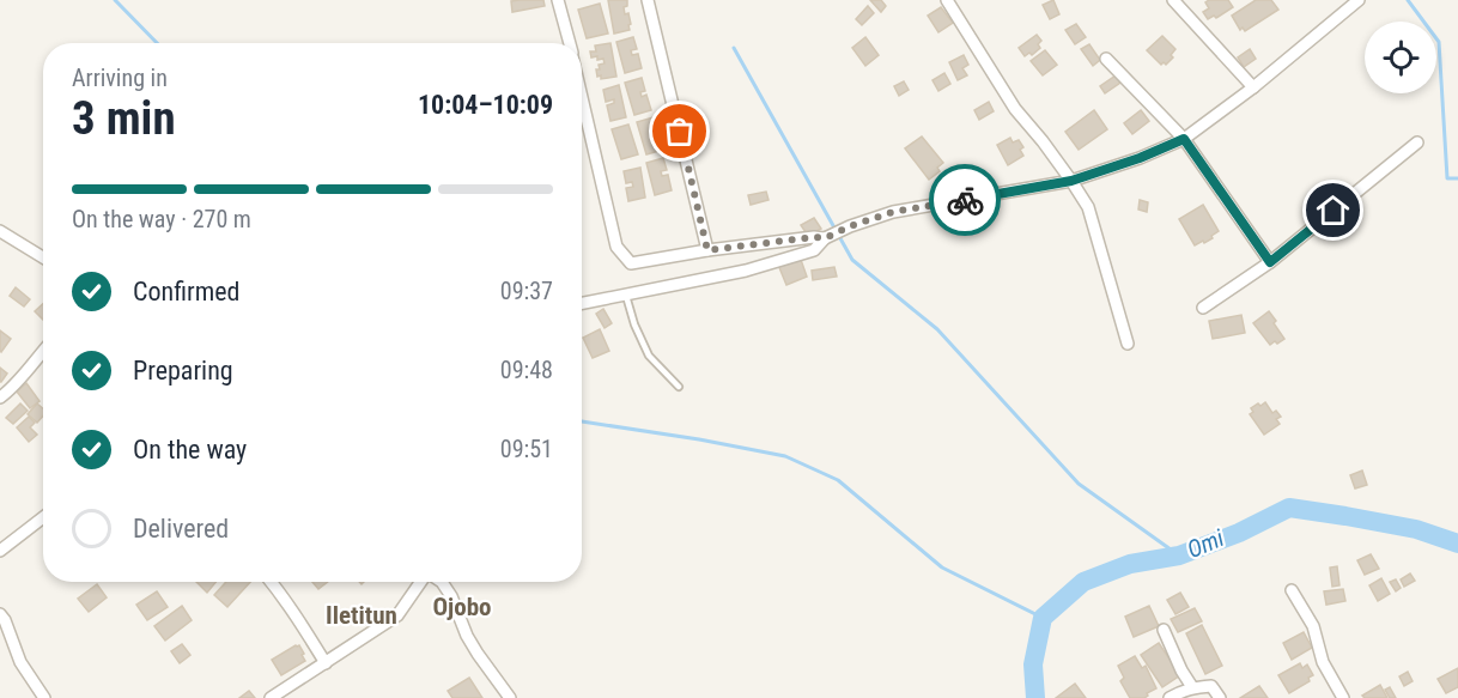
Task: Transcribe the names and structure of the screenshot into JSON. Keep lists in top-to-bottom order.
{
  "districts": ["Ojobo", "Iletitun"],
  "water": ["Omi"],
  "page": {
    "heading": ["3 min", "Arriving in", "10:04–10:09"],
    "bar": "On the way · 270 m",
    "list": [
      ["Confirmed", "09:37"],
      ["Preparing", "09:48"],
      ["On the way", "09:51"],
      "Delivered"
    ]
  }
}
